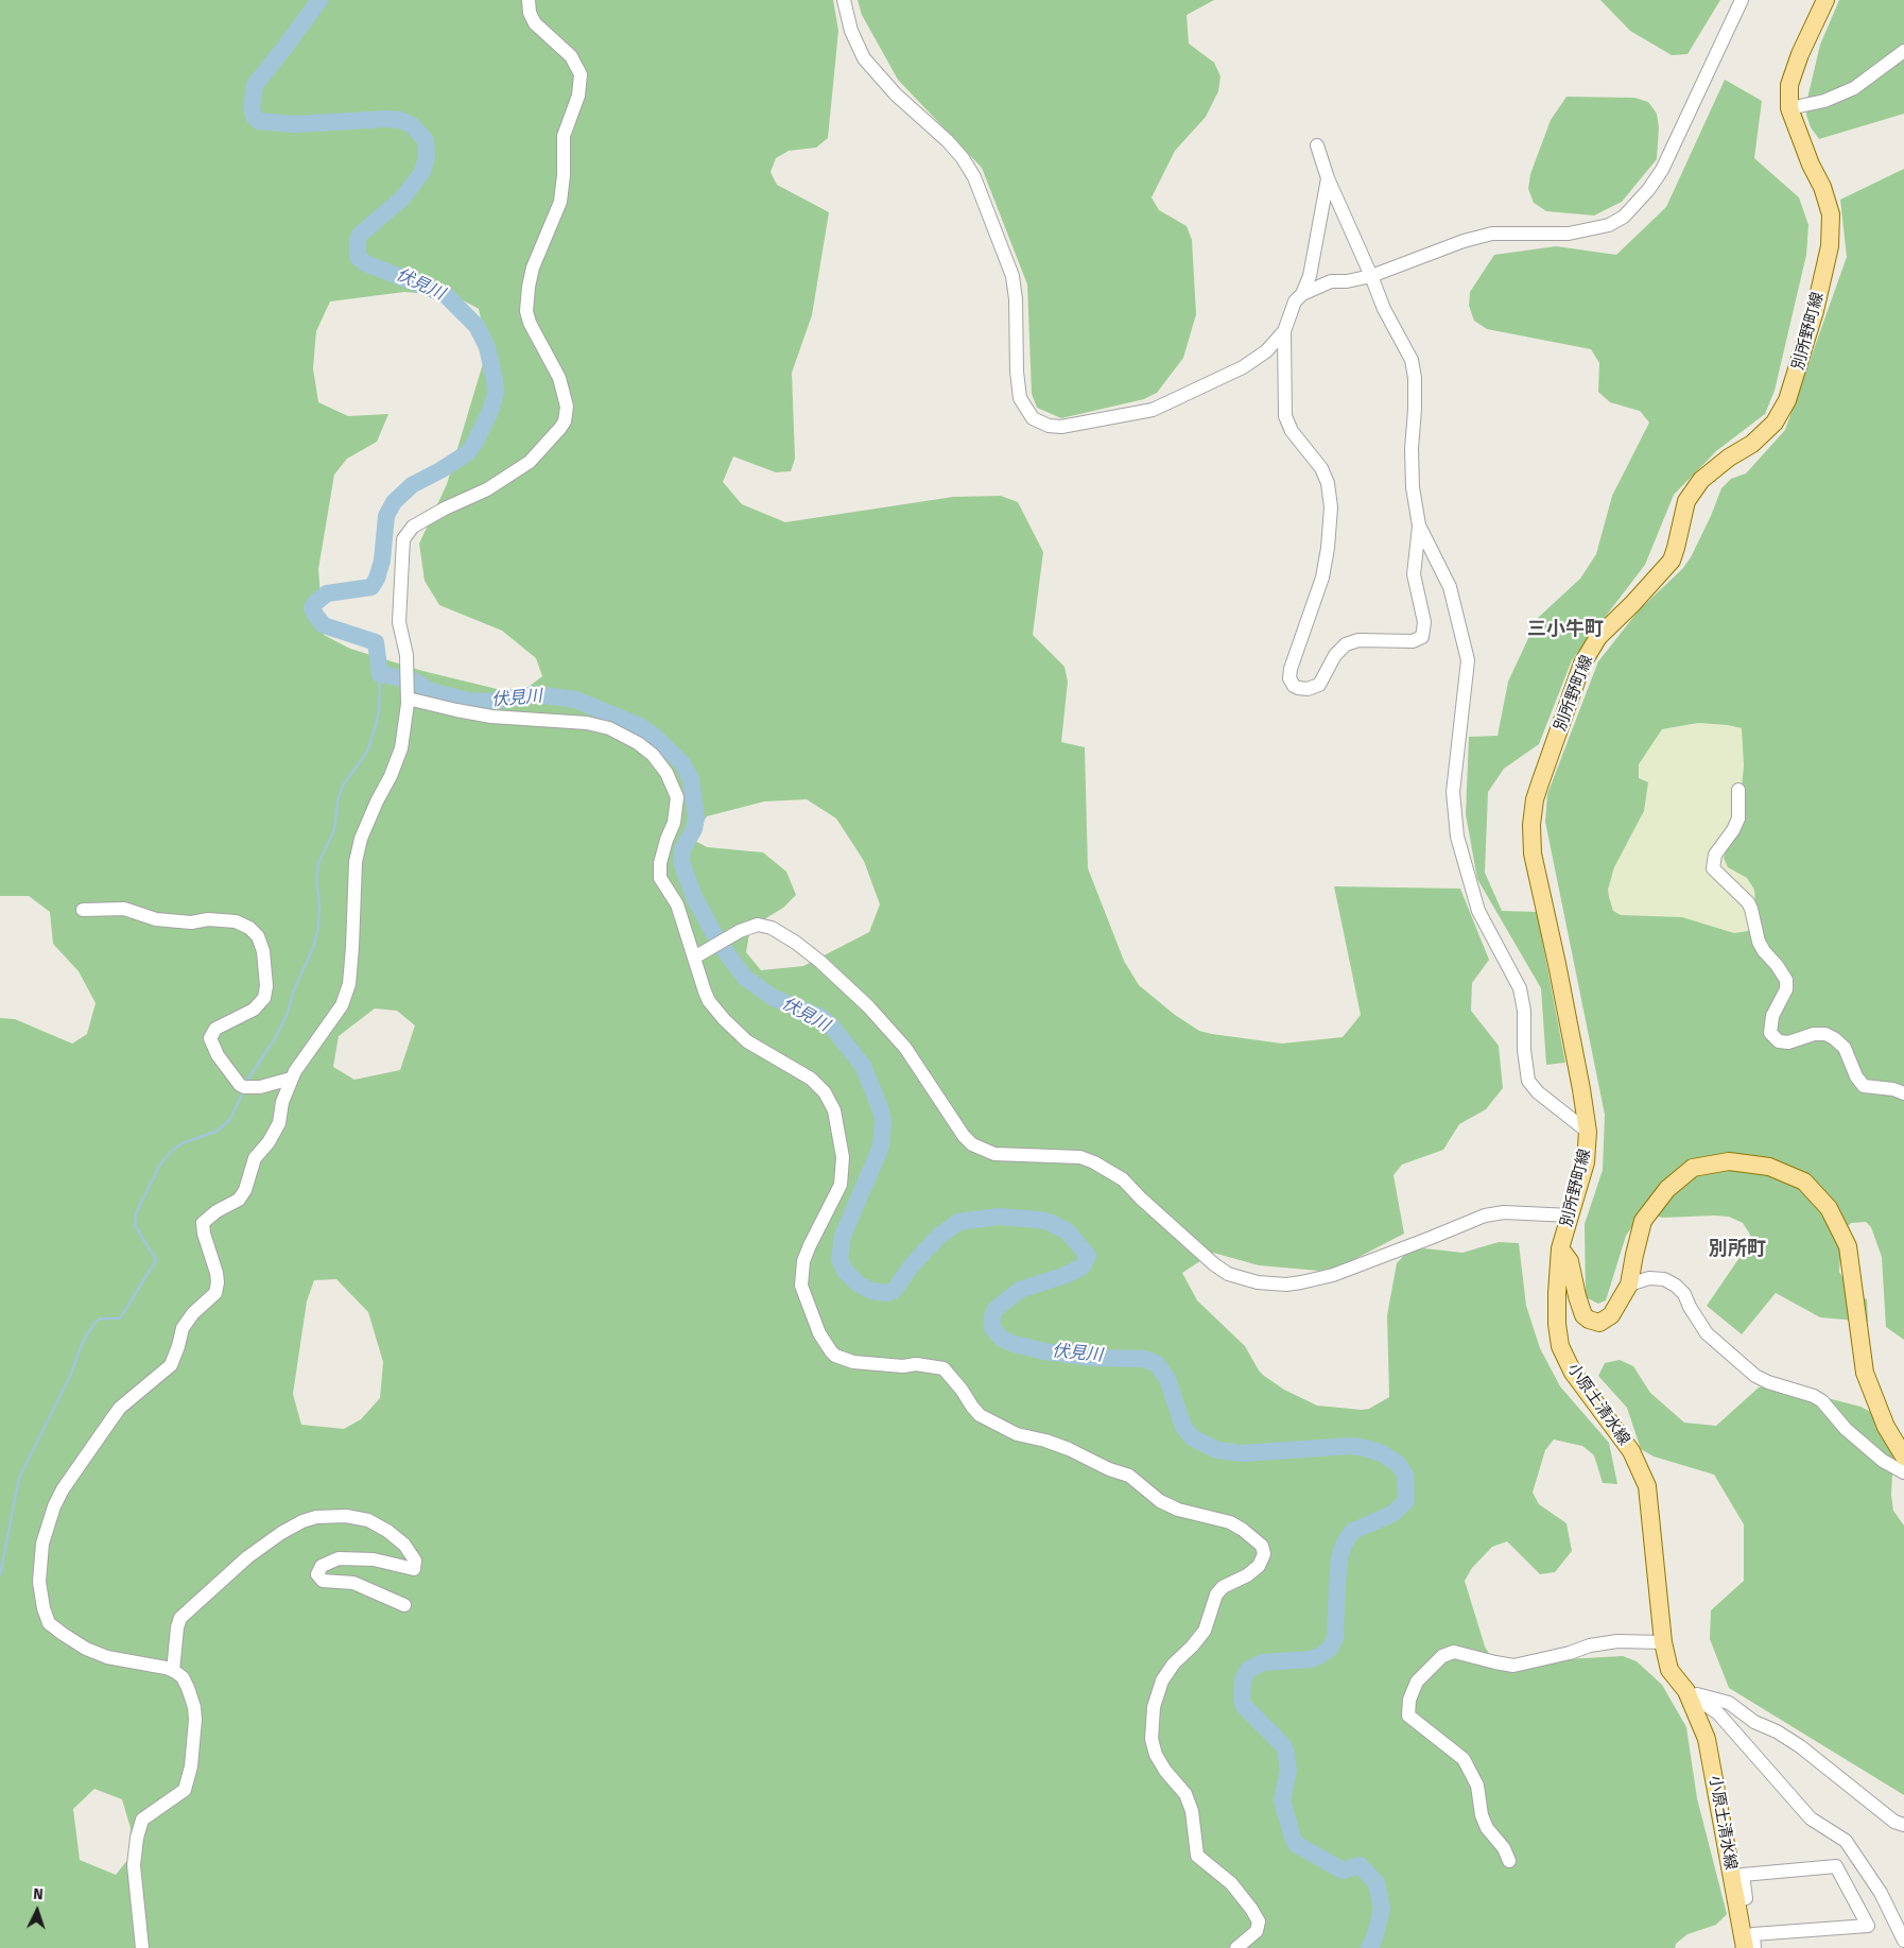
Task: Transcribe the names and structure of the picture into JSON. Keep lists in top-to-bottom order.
{
  "streets": {
    "main road": ["別所野町線", "小原土清水線"]
  },
  "crossings": [
    ["別所野町線", "小原土清水線"]
  ],
  "districts": ["三小牛町", "別所町"],
  "water": ["伏見川"],
  "north": "top"
}
